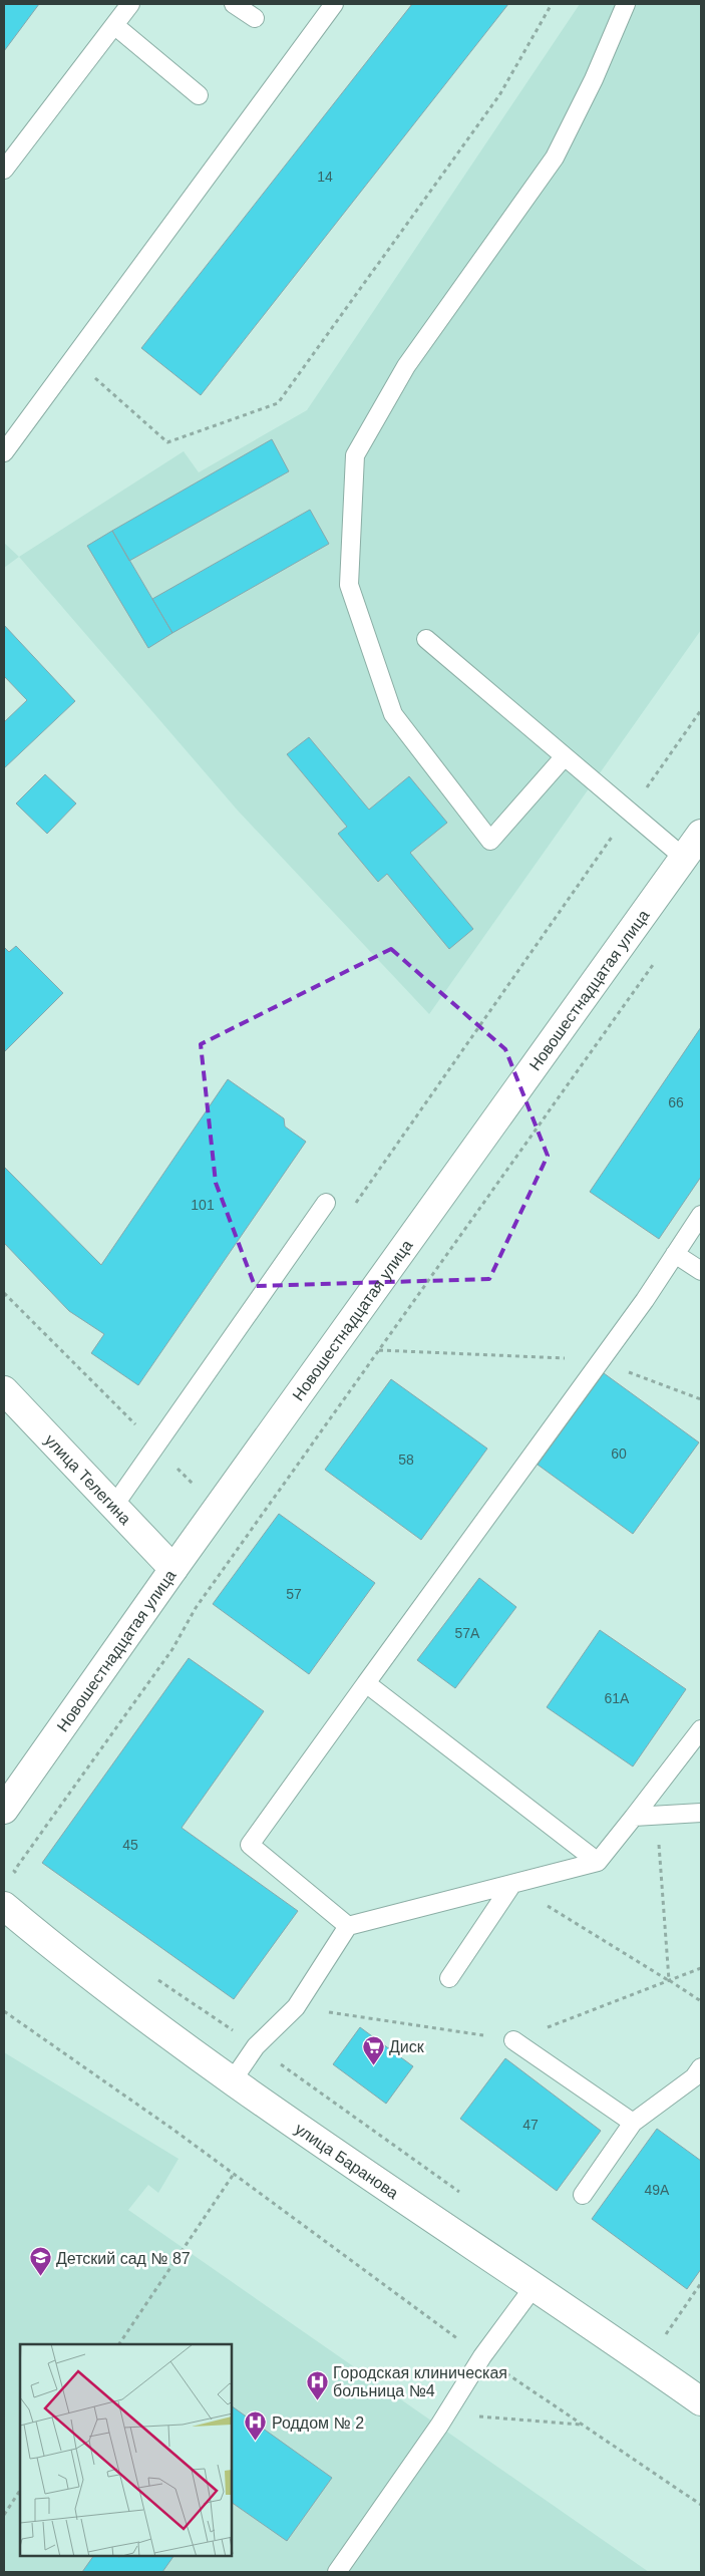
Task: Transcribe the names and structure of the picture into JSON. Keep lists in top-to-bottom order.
{
  "streets": {
    "street": ["Новошестнадцатая улица", "улица Телегина", "улица Баранова"]
  },
  "crossings": [
    ["Новошестнадцатая улица", "улица Телегина"]
  ],
  "places": {
    "supermarket": ["Диск"],
    "school or university": ["Детский сад № 87"],
    "hospital": ["Городская клиническая больница №4", "Роддом № 2"]
  },
  "house_numbers": [
    "14",
    "66",
    "101",
    "60",
    "58",
    "57",
    "57А",
    "61А",
    "45",
    "47",
    "49А"
  ]
}
